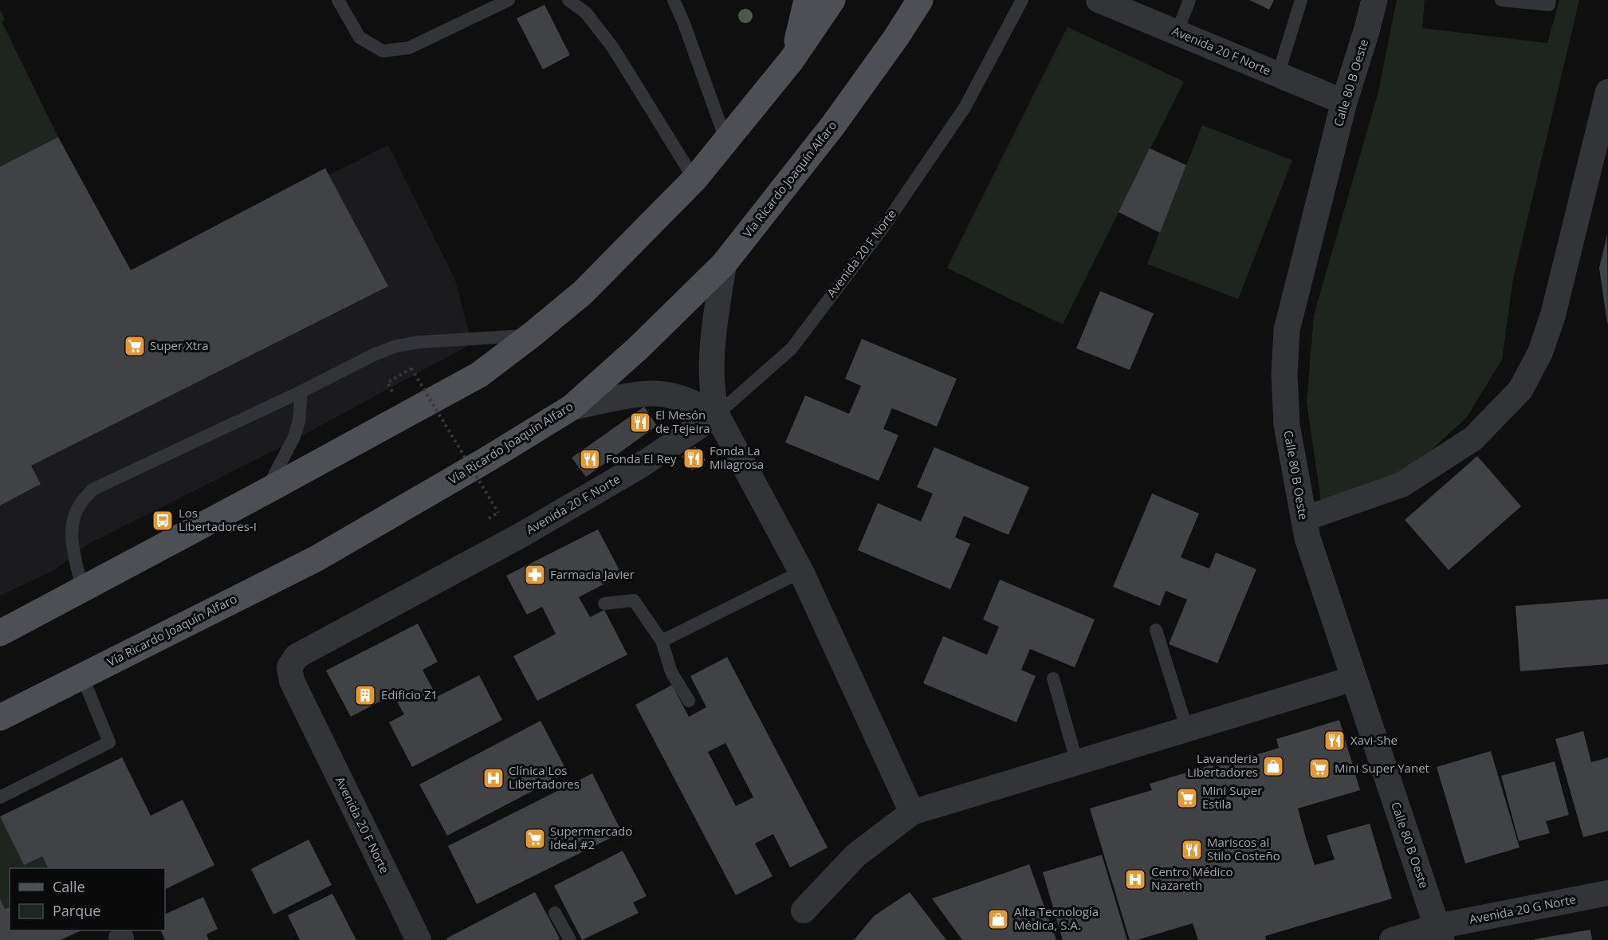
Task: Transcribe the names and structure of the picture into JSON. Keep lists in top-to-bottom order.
{
  "streets": {
    "main road": ["Vía Ricardo Joaquín Alfaro"],
    "street": ["Avenida 20 F Norte", "Calle 80 B Oeste", "Avenida 20 G Norte"]
  },
  "crossings": [
    ["Avenida 20 F Norte", "Calle 80 B Oeste"],
    ["Calle 80 B Oeste", "Avenida 20 G Norte"]
  ],
  "places": {
    "supermarket": [
      "Super Xtra",
      "Mini Super Yanet",
      "Mini Super Estila",
      "Supermercado Ideal #2"
    ],
    "restaurant": [
      "El Mesón de Tejeira",
      "Fonda La Milagrosa",
      "Fonda El Rey",
      "Xavi-She",
      "Mariscos al Stilo Costeño"
    ],
    "bus stop": ["Los Libertadores-I"],
    "pharmacy": ["Farmacia Javier"],
    "building": ["Edificio Z1"],
    "shop": ["Lavanderia Libertadores", "Alta Tecnología Médica, S.A."],
    "hospital": ["Clínica Los Libertadores", "Centro Médico Nazareth"]
  },
  "legend": ["Calle", "Parque"]
}
